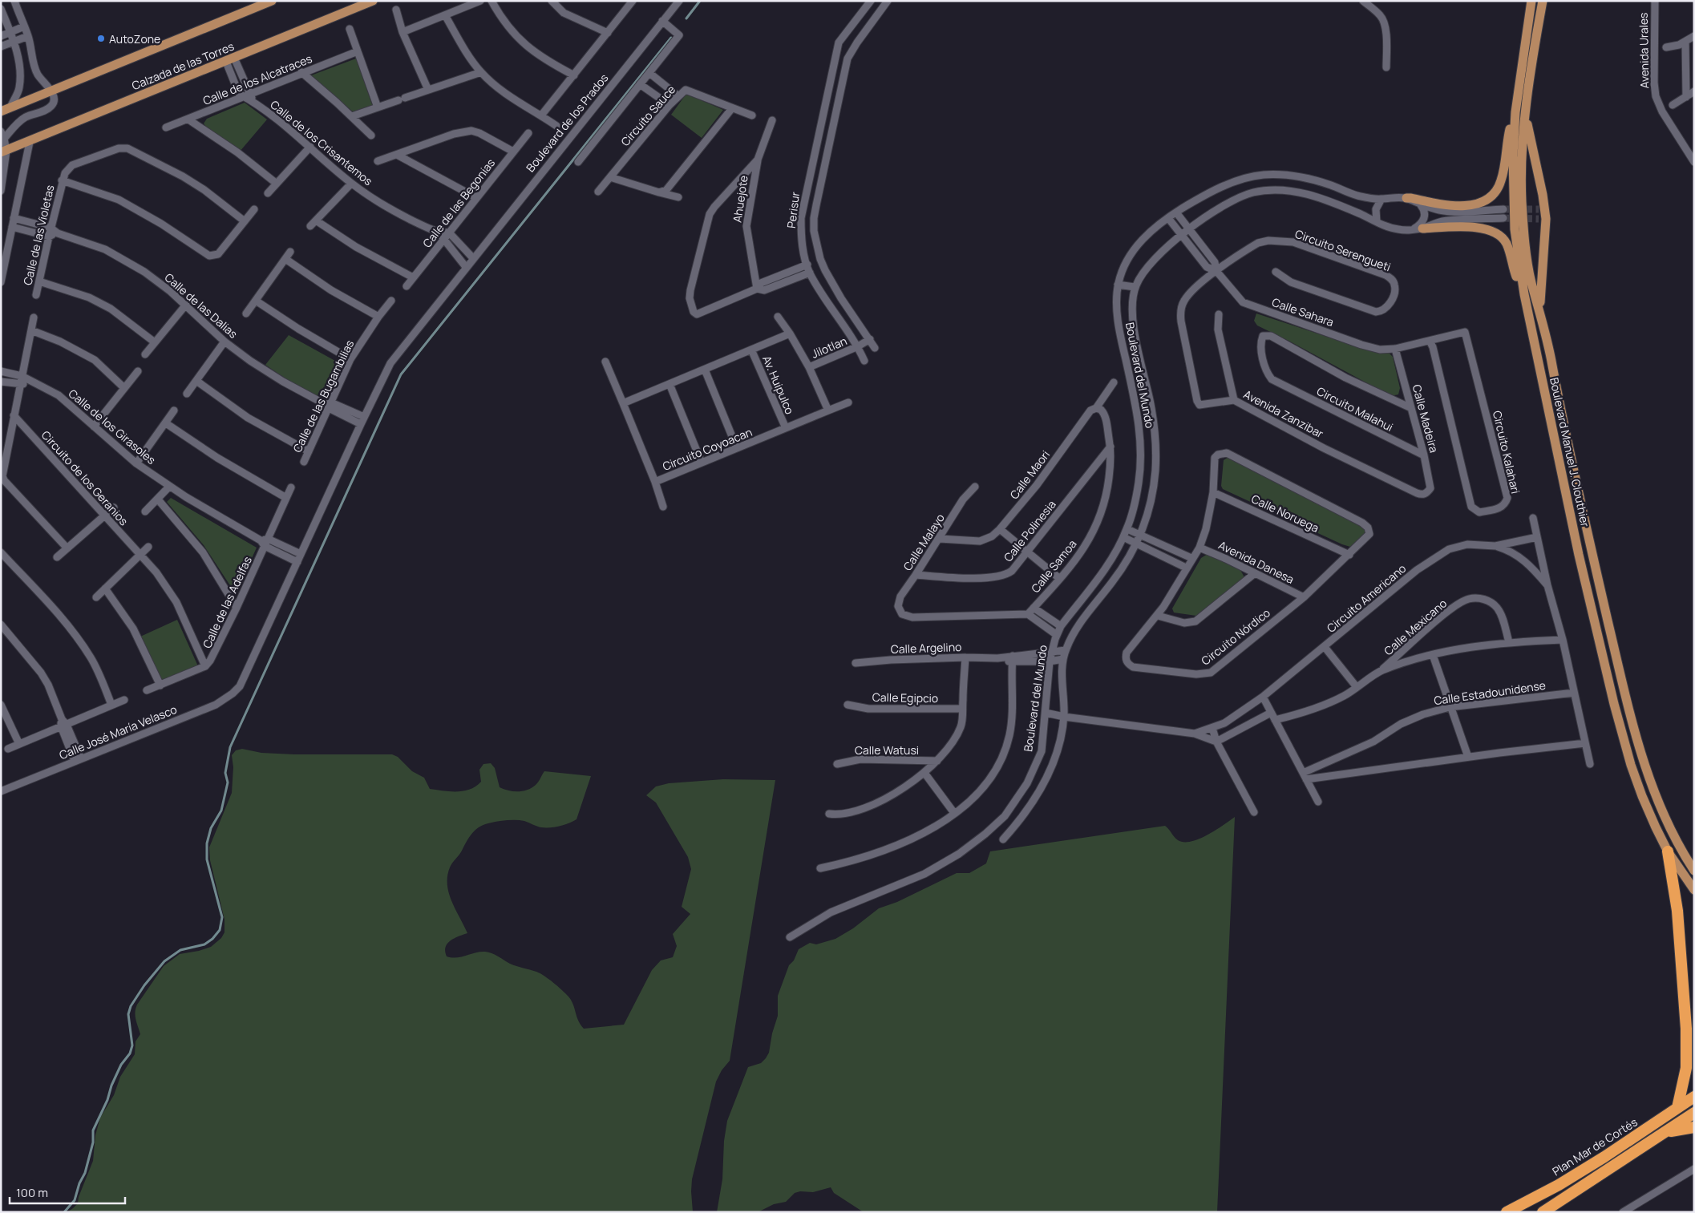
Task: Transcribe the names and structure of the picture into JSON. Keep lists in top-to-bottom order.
{
  "streets": {
    "highway": ["Plan Mar de Cortés"],
    "main road": ["Calzada de las Torres", "Boulevard Manuel J. Clouthier"],
    "street": [
      "Avenida Urales",
      "Calle de los Alcatraces",
      "Circuito Sauce",
      "Boulevard de los Prados",
      "Calle de los Crisantemos",
      "Ahuejote",
      "Calle de las Begonias",
      "Perisur",
      "Calle de las Violetas",
      "Circuito Serengueti",
      "Calle de las Dalias",
      "Calle Sahara",
      "Jilotlan",
      "Boulevard del Mundo",
      "Av. Huipulco",
      "Calle de las Bugambilias",
      "Circuito Malahui",
      "Avenida Zanzibar",
      "Calle Madeira",
      "Calle de los Girasoles",
      "Circuito Coyoacan",
      "Circuito Kalahari",
      "Calle Maori",
      "Circuito de los Geranios",
      "Calle Noruega",
      "Calle Polinesia",
      "Calle Malayo",
      "Avenida Danesa",
      "Calle Samoa",
      "Circuito Americano",
      "Calle de las Adelfas",
      "Calle Mexicano",
      "Circuito Nórdico",
      "Calle Argelino",
      "Calle Estadounidense",
      "Calle Egipcio",
      "Calle José María Velasco",
      "Calle Watusi"
    ]
  },
  "crossings": [
    ["Calzada de las Torres", "Calle de los Crisantemos"],
    ["Calle de los Alcatraces", "Calle de los Crisantemos"],
    ["Boulevard de los Prados", "Calle de los Crisantemos"],
    ["Boulevard de los Prados", "Calle de las Dalias"],
    ["Boulevard de los Prados", "Calle de los Girasoles"],
    ["Boulevard de los Prados", "Calle José María Velasco"],
    ["Calle de los Crisantemos", "Calle de las Begonias"],
    ["Perisur", "Jilotlan"],
    ["Calle de las Violetas", "Calle de las Dalias"],
    ["Circuito Serengueti", "Calle Sahara"],
    ["Circuito Serengueti", "Avenida Zanzibar"],
    ["Calle de las Dalias", "Calle de las Bugambilias"],
    ["Calle Sahara", "Avenida Zanzibar"],
    ["Calle Sahara", "Calle Madeira"],
    ["Calle Sahara", "Circuito Kalahari"],
    ["Boulevard del Mundo", "Calle Argelino"],
    ["Av. Huipulco", "Circuito Coyoacan"],
    ["Circuito Malahui", "Calle Madeira"],
    ["Avenida Zanzibar", "Calle Madeira"],
    ["Calle Madeira", "Circuito Kalahari"],
    ["Calle de los Girasoles", "Calle de las Adelfas"],
    ["Calle Maori", "Calle Malayo"],
    ["Calle Maori", "Calle Samoa"],
    ["Circuito de los Geranios", "Calle de las Adelfas"],
    ["Calle Noruega", "Circuito Nórdico"],
    ["Calle Polinesia", "Calle Malayo"],
    ["Calle Polinesia", "Calle Samoa"],
    ["Calle Malayo", "Calle Samoa"],
    ["Avenida Danesa", "Circuito Nórdico"],
    ["Circuito Americano", "Calle Mexicano"],
    ["Circuito Americano", "Calle Estadounidense"]
  ],
  "places": ["AutoZone"],
  "scale_bar": "100 m"
}
